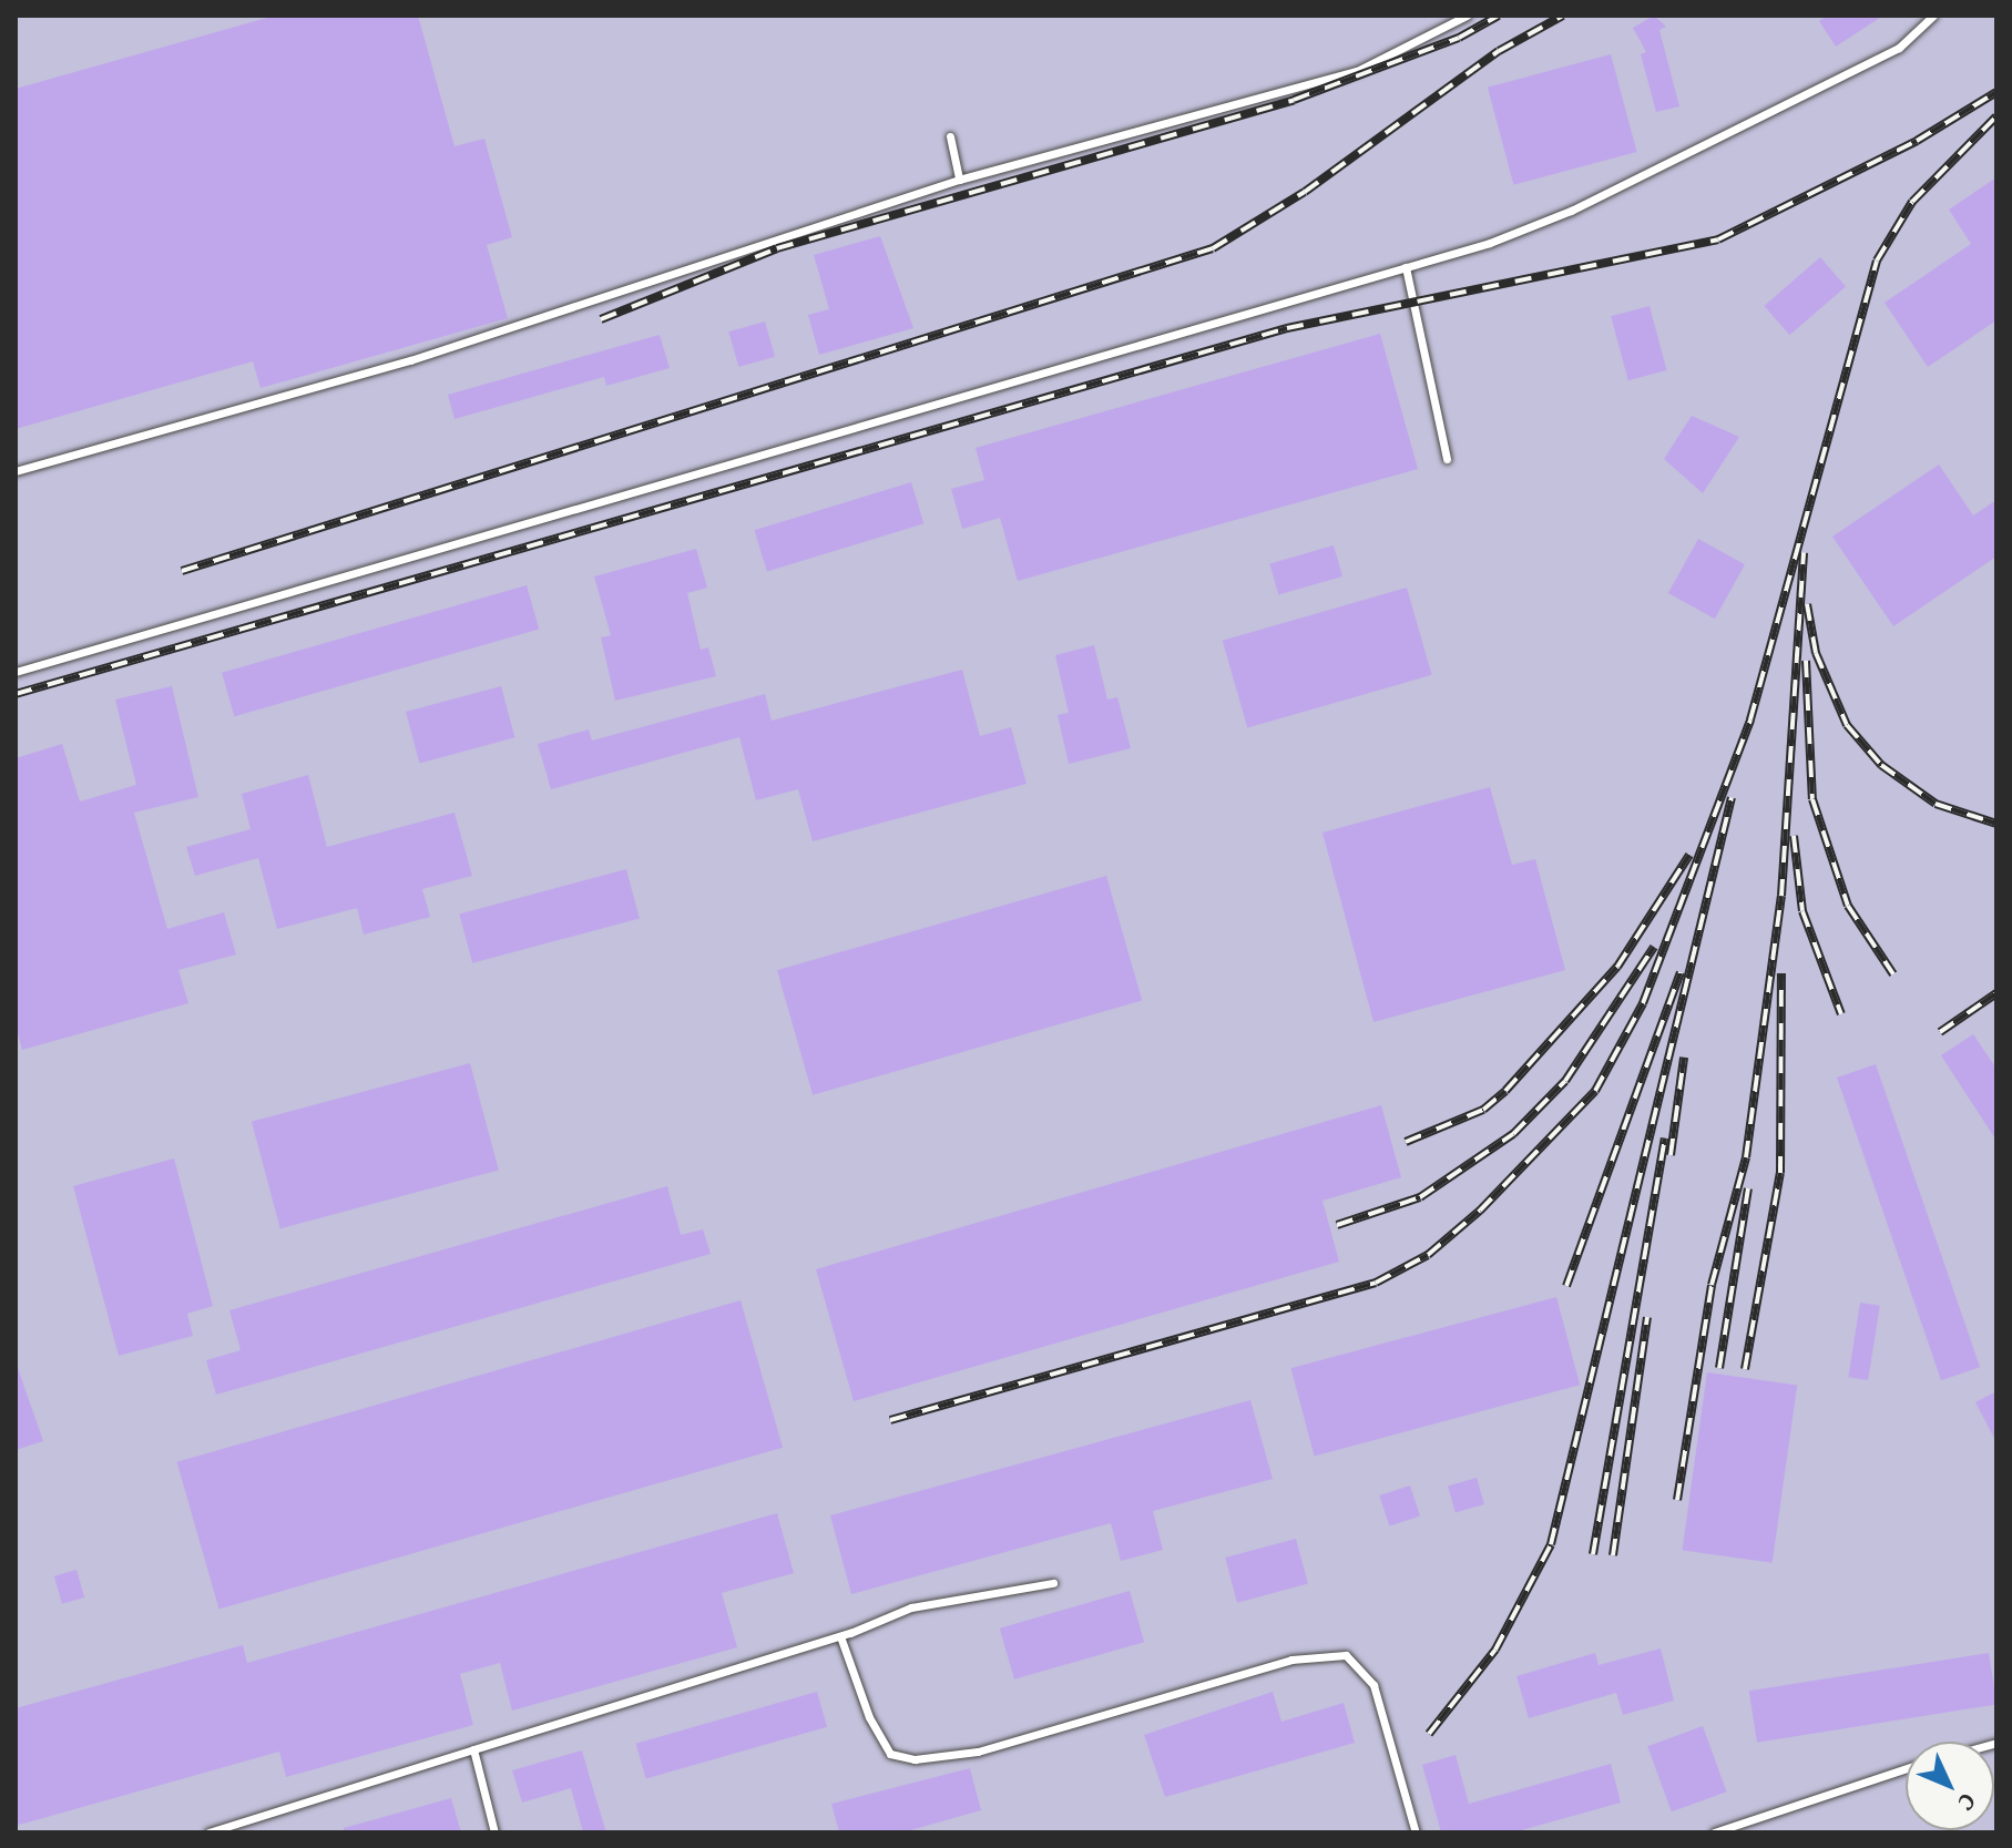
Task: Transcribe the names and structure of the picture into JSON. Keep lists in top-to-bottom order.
{
  "north": "bottom right"
}
